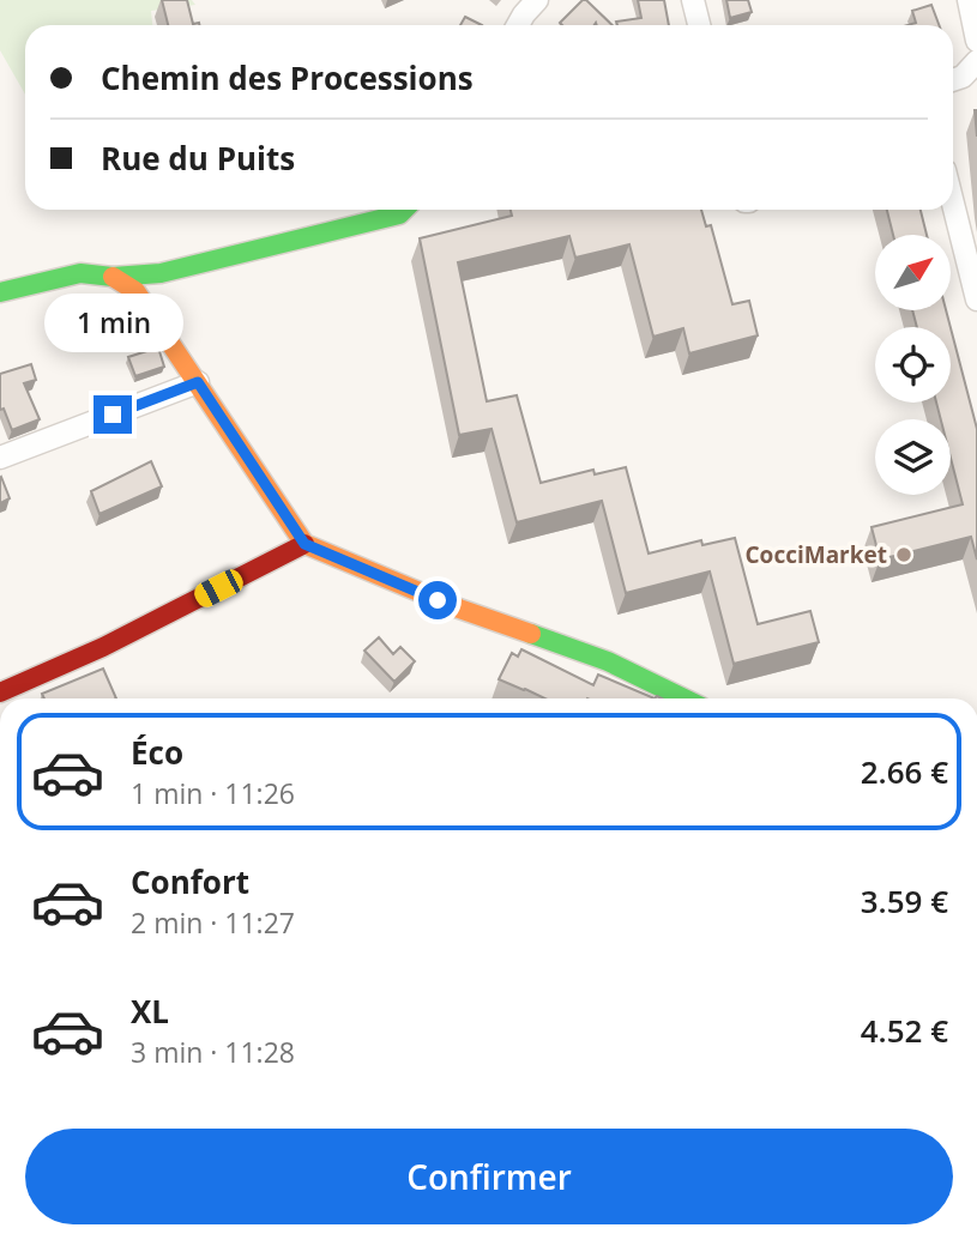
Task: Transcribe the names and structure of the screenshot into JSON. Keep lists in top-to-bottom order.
{
  "places": ["CocciMarket"],
  "north": "top right",
  "page": {
    "banner": ["Chemin des Processions", "Rue du Puits"],
    "bubble": "1 min",
    "list": [
      {
        "name": "Éco",
        "note": "1 min · 11:26",
        "value": "2.66 €"
      },
      {
        "name": "Confort",
        "note": "2 min · 11:27",
        "value": "3.59 €"
      },
      {
        "name": "XL",
        "note": "3 min · 11:28",
        "value": "4.52 €"
      }
    ],
    "buttons": "Confirmer"
  }
}
